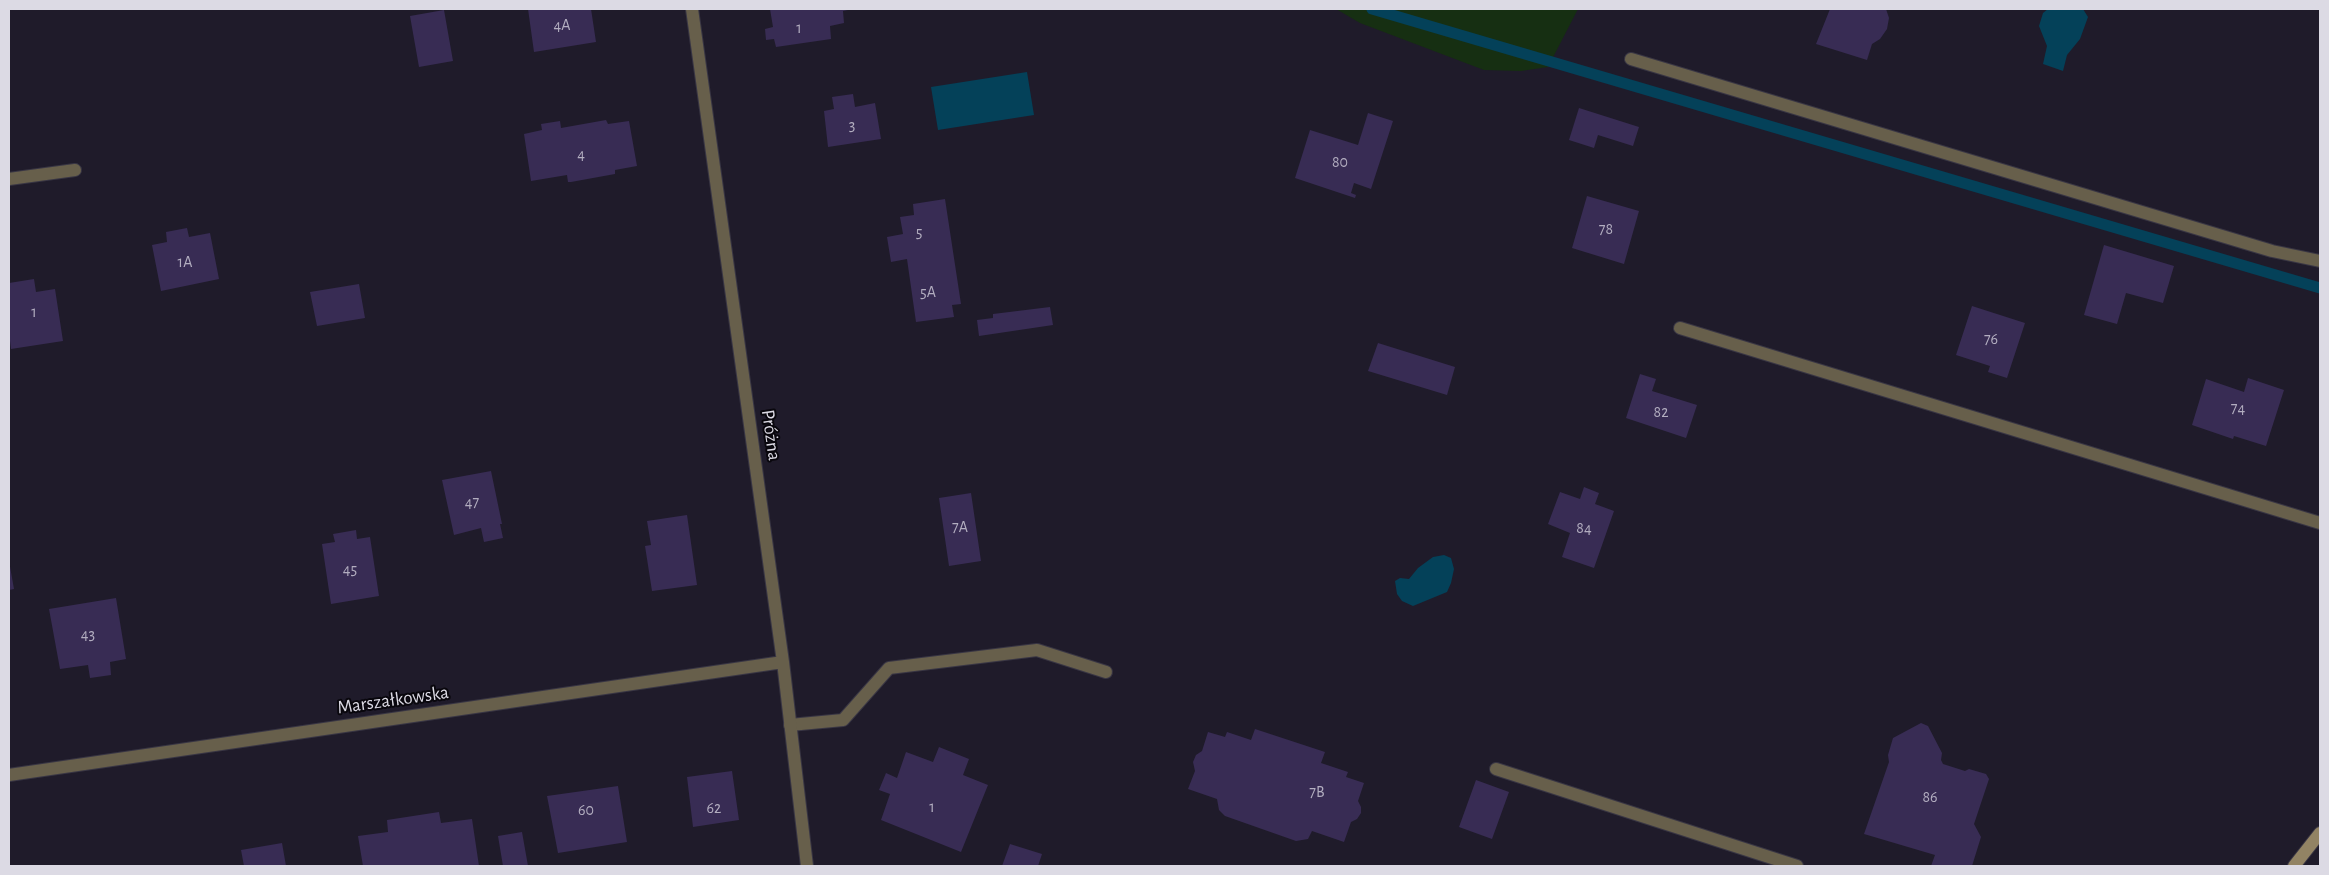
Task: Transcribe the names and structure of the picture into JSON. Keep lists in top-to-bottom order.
{
  "streets": {
    "street": ["Próżna", "Marszałkowska"]
  },
  "crossings": [
    ["Próżna", "Marszałkowska"]
  ],
  "house_numbers": [
    "4A",
    "1",
    "3",
    "4",
    "80",
    "78",
    "5",
    "1A",
    "5A",
    "1",
    "76",
    "74",
    "82",
    "47",
    "7A",
    "84",
    "45",
    "43",
    "7B",
    "86",
    "1",
    "62",
    "60"
  ]
}
